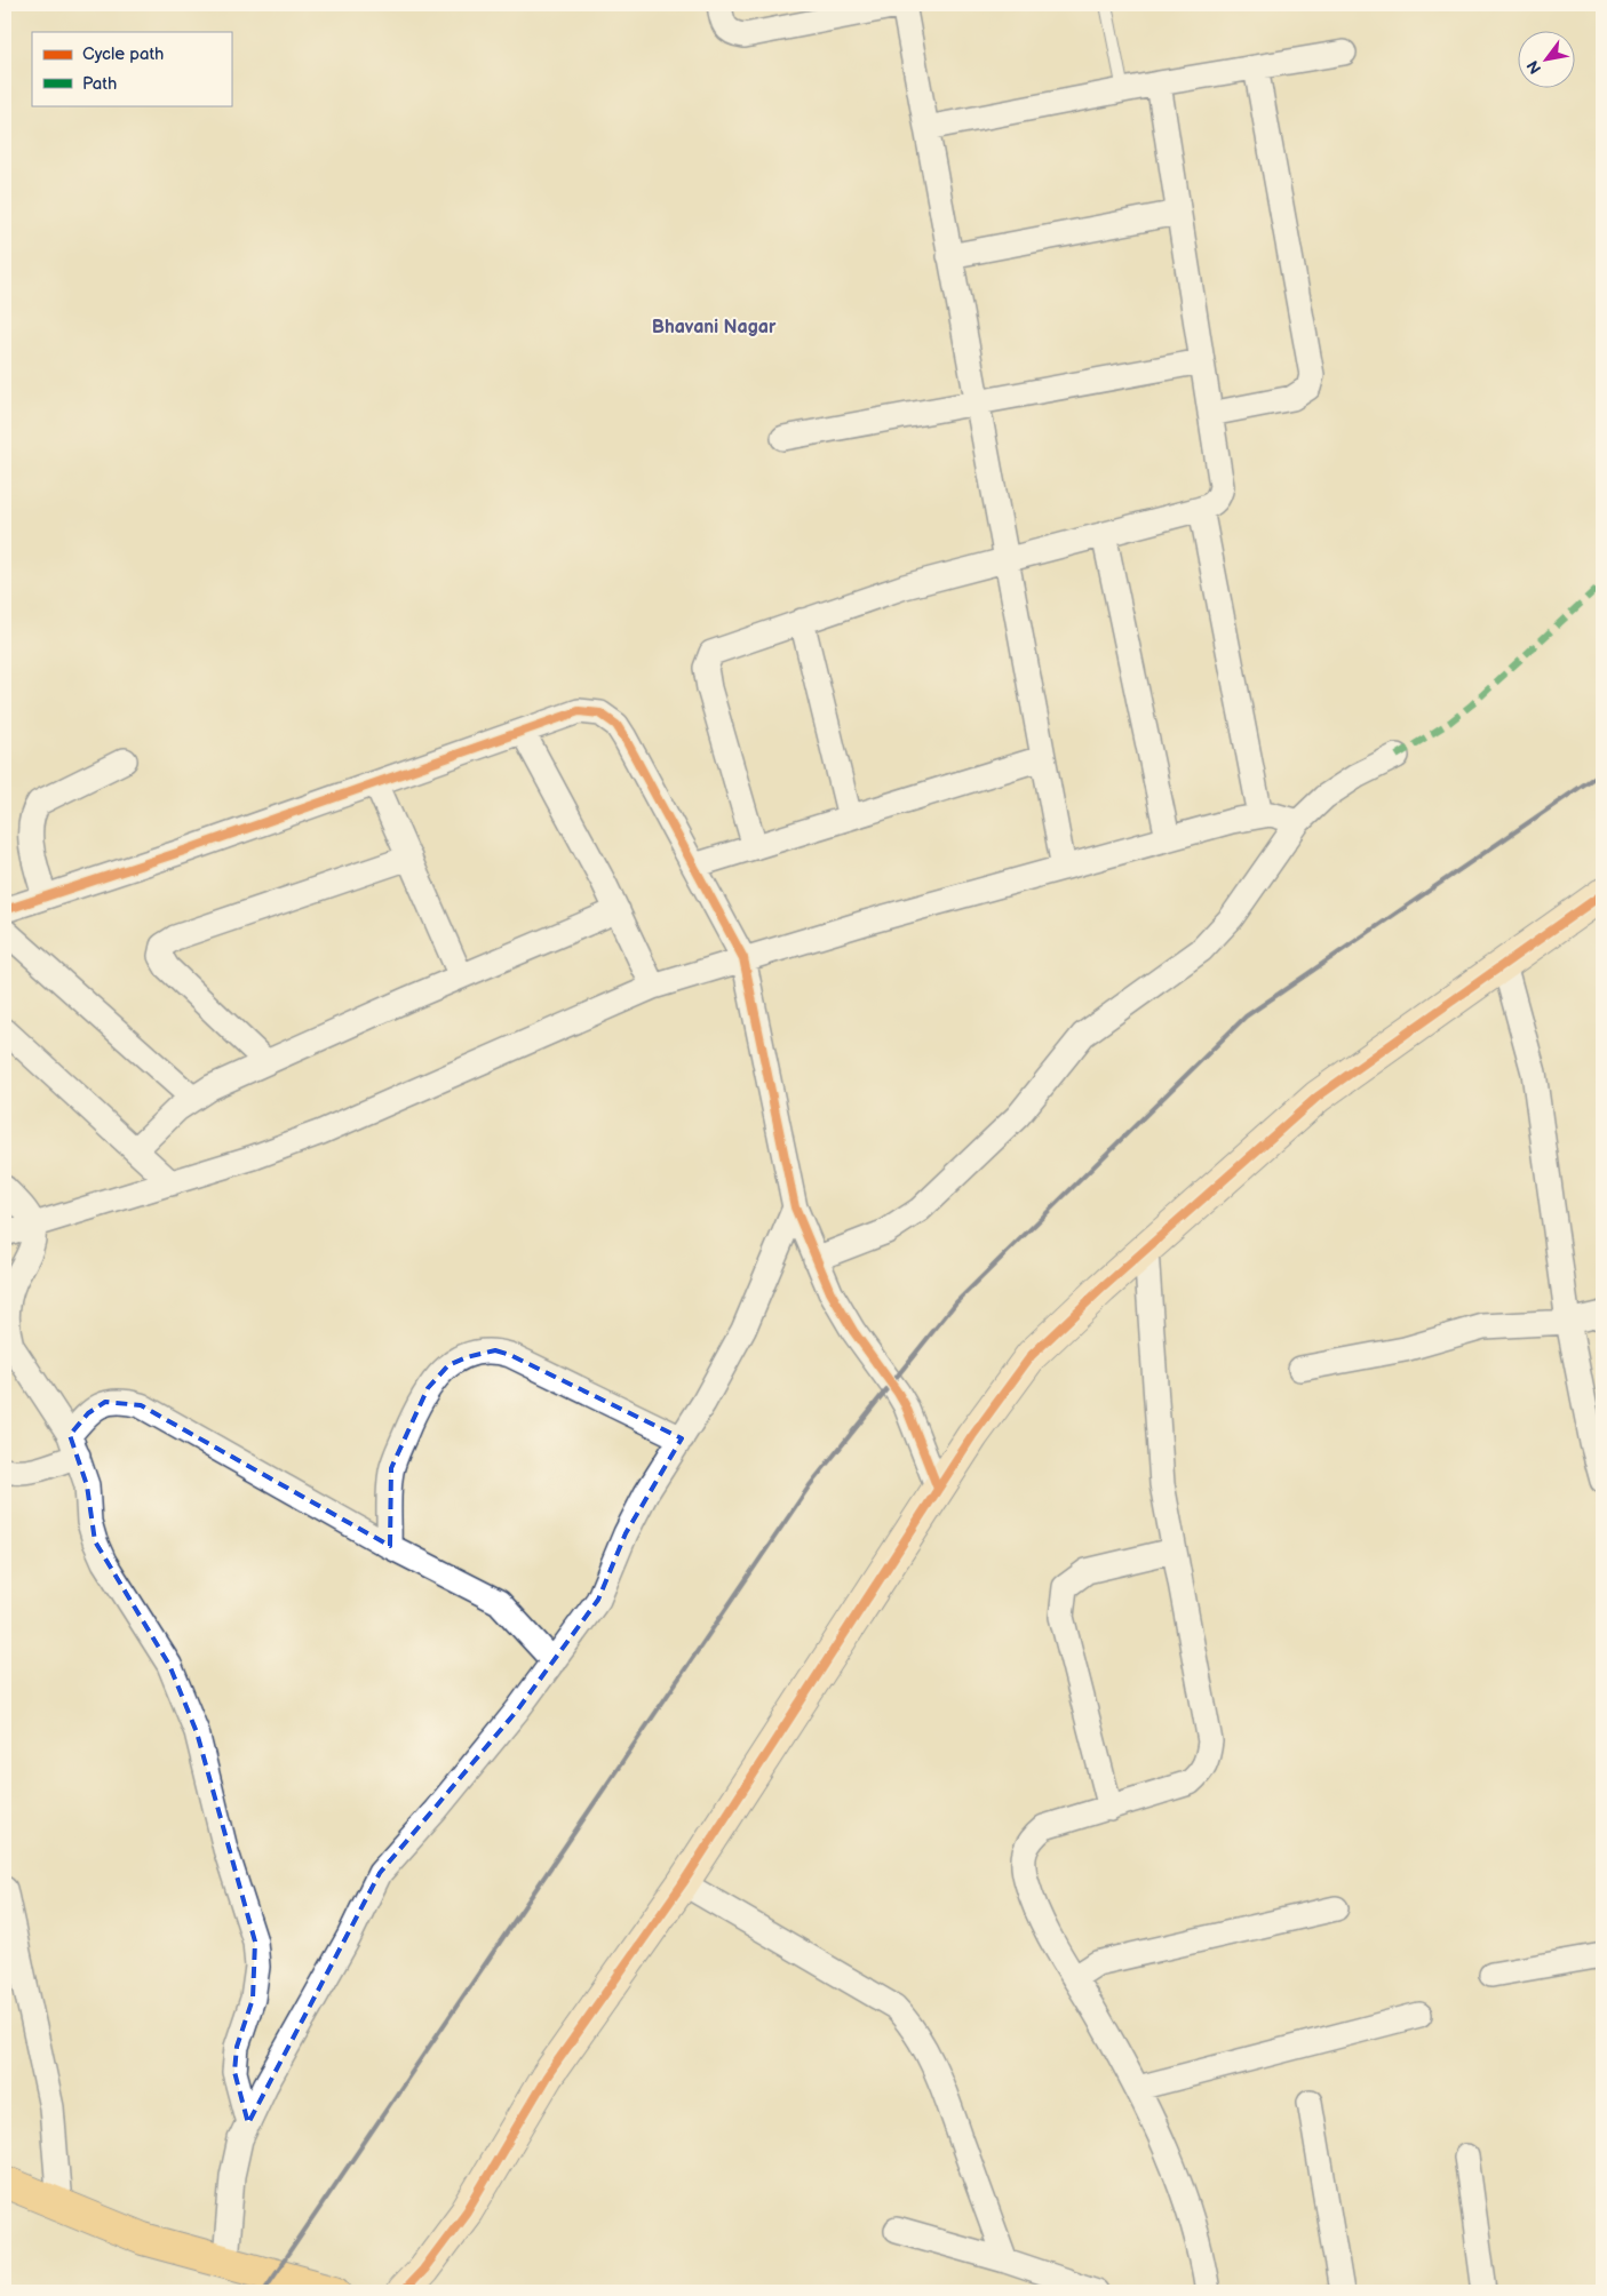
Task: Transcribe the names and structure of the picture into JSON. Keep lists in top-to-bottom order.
{
  "districts": ["Bhavani Nagar"],
  "legend": ["Cycle path", "Path"],
  "north": "bottom left"
}
